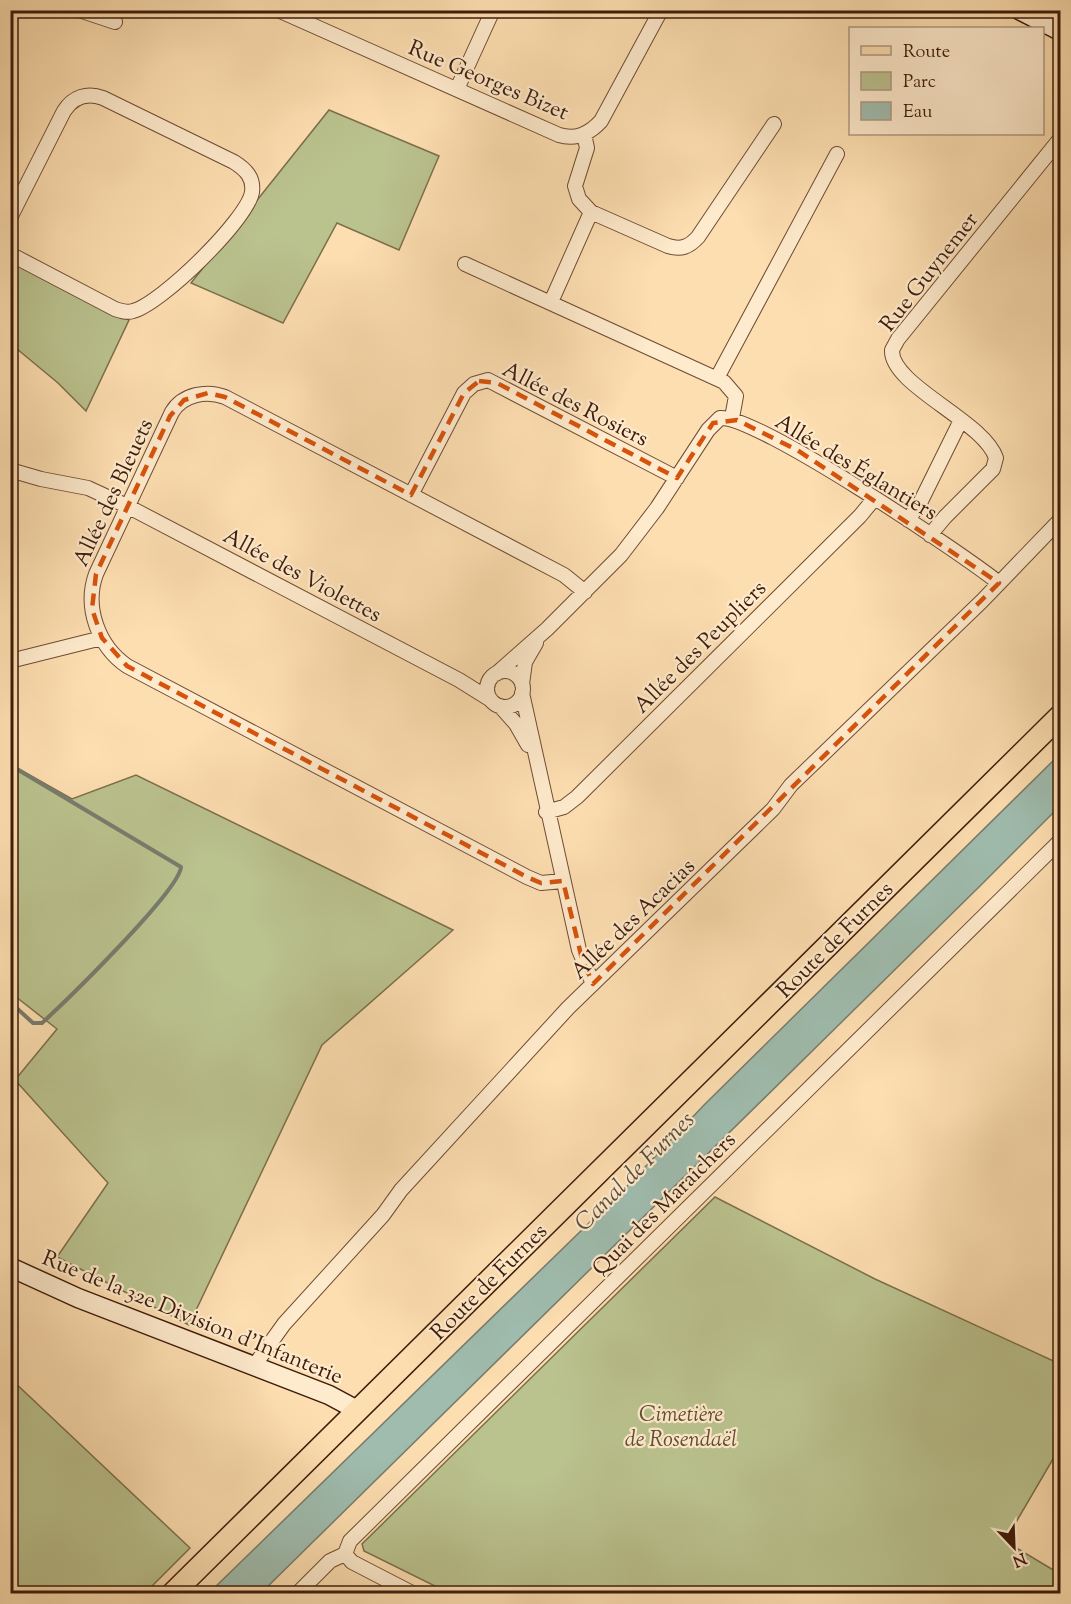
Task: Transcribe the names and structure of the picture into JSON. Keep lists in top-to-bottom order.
{
  "streets": {
    "main road": ["Route de Furnes", "Rue de la 32e Division d'Infanterie"],
    "street": [
      "Rue Georges Bizet",
      "Rue Guynemer",
      "Allée des Rosiers",
      "Allée des Églantiers",
      "Allée des Bleuets",
      "Allée des Violettes",
      "Allée des Peupliers",
      "Allée des Acacias",
      "Quai des Maraîchers"
    ]
  },
  "crossings": [
    ["Allée des Rosiers", "Allée des Bleuets"],
    ["Allée des Églantiers", "Allée des Peupliers"],
    ["Allée des Églantiers", "Allée des Acacias"],
    ["Allée des Bleuets", "Allée des Violettes"],
    ["Allée des Acacias", "Rue de la 32e Division d'Infanterie"],
    ["Route de Furnes", "Rue de la 32e Division d'Infanterie"]
  ],
  "water": ["Canal de Furnes"],
  "parks": ["Cimetière de Rosendaël"],
  "legend": ["Route", "Parc", "Eau"],
  "north": "bottom right"
}
